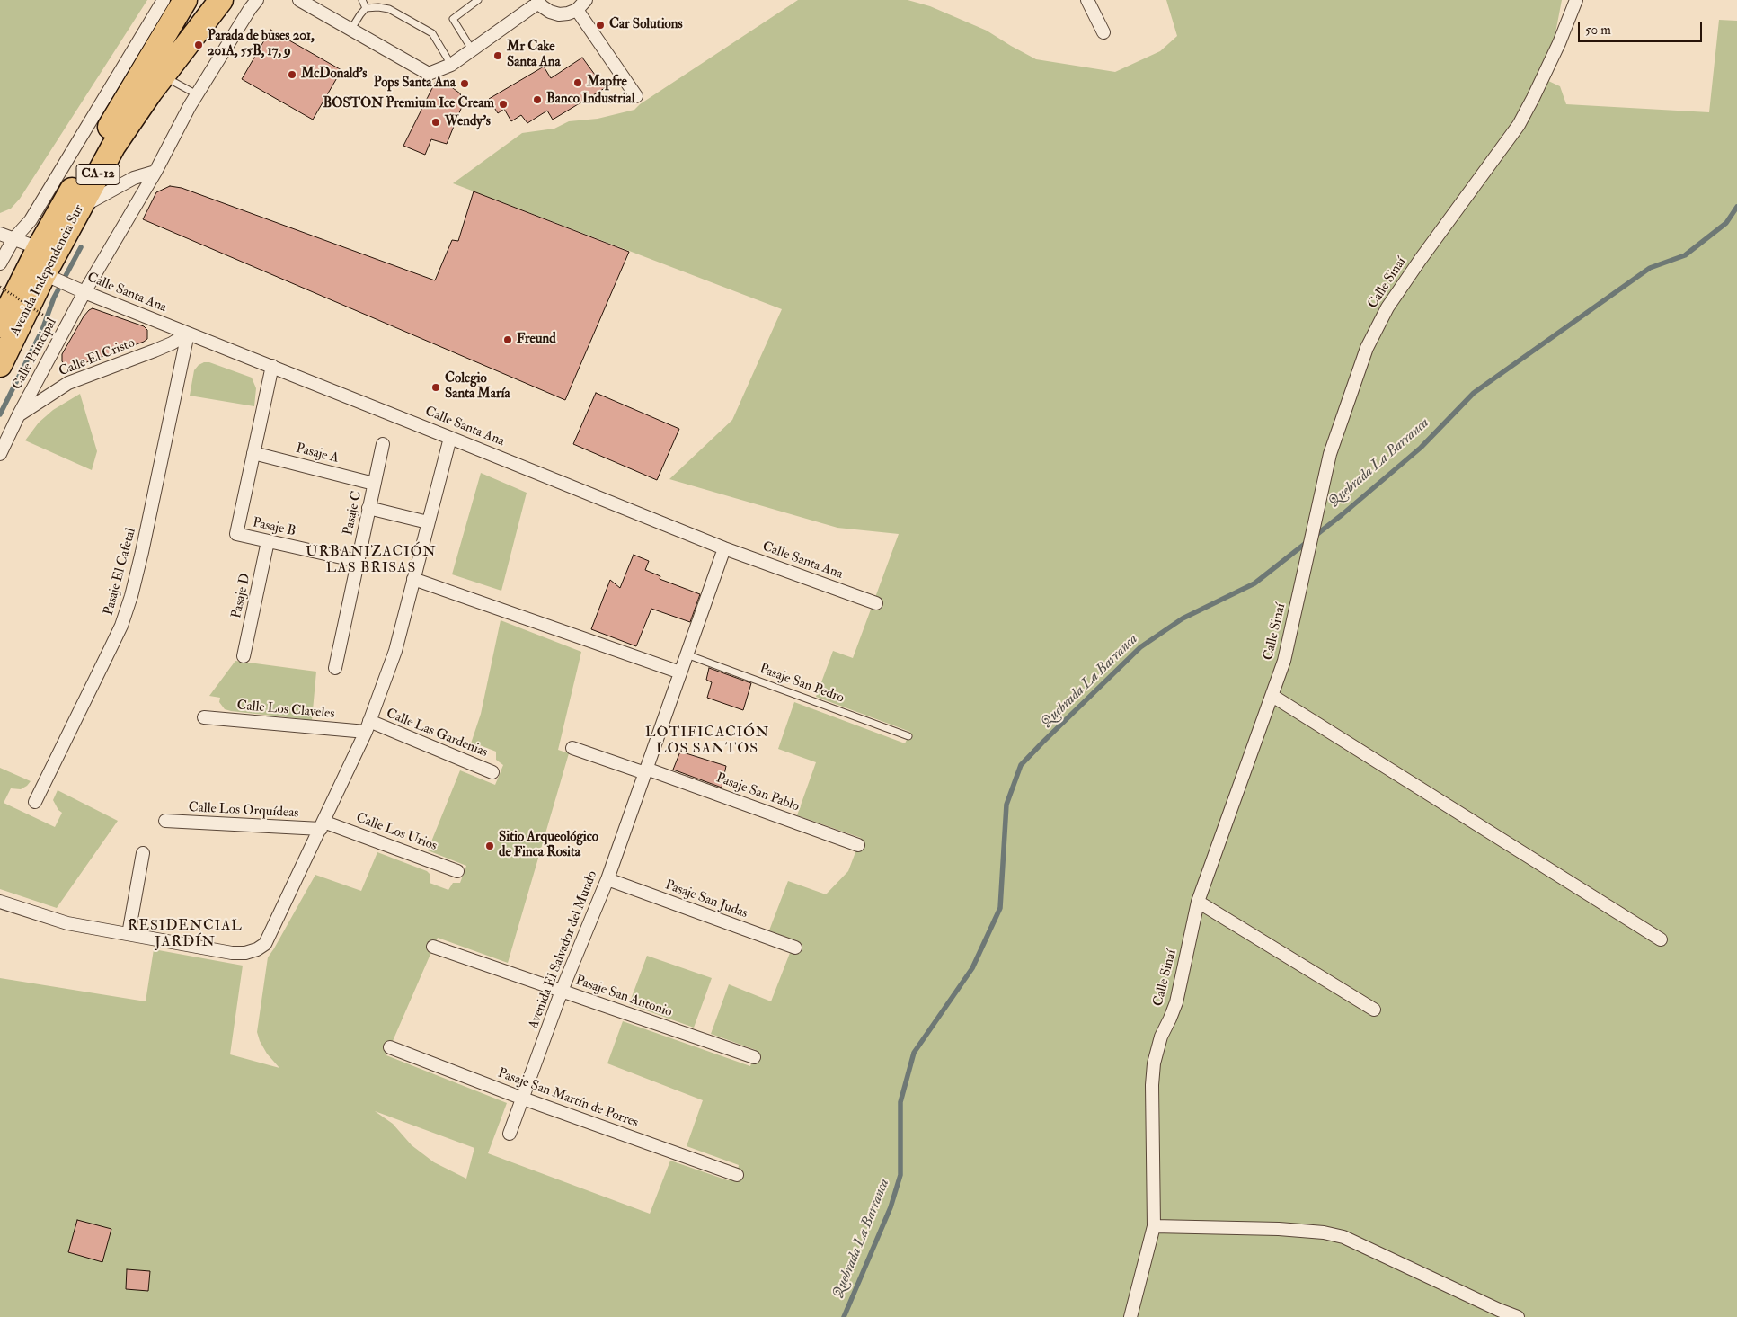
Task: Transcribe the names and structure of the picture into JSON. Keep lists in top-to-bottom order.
{
  "streets": {
    "highway": ["CA-12", "Avenida Independencia Sur"],
    "street": [
      "Calle Sinaí",
      "Calle Santa Ana",
      "Calle Principal",
      "Calle El Cristo",
      "Pasaje A",
      "Pasaje C",
      "Pasaje B",
      "Pasaje El Cafetal",
      "Pasaje D",
      "Calle Los Claveles",
      "Calle Las Gardenias",
      "Pasaje San Pablo",
      "Calle Los Orquídeas",
      "Calle Los Urios",
      "Pasaje San Judas",
      "Avenida El Salvador del Mundo",
      "Pasaje San Antonio",
      "Pasaje San Martín de Porres"
    ],
    "lane": ["Pasaje San Pedro"]
  },
  "crossings": [
    ["Avenida Independencia Sur", "Calle Santa Ana"],
    ["Calle Santa Ana", "Calle Principal"],
    ["Calle Santa Ana", "Calle El Cristo"],
    ["Calle Santa Ana", "Pasaje El Cafetal"],
    ["Calle Santa Ana", "Avenida El Salvador del Mundo"],
    ["Calle Principal", "Calle El Cristo"],
    ["Calle El Cristo", "Pasaje El Cafetal"],
    ["Pasaje A", "Pasaje C"],
    ["Pasaje A", "Pasaje B"],
    ["Pasaje C", "Pasaje B"],
    ["Pasaje B", "Pasaje D"],
    ["Pasaje San Pedro", "Avenida El Salvador del Mundo"],
    ["Calle Los Claveles", "Calle Las Gardenias"],
    ["Pasaje San Pablo", "Avenida El Salvador del Mundo"],
    ["Calle Los Orquídeas", "Calle Los Urios"],
    ["Pasaje San Judas", "Avenida El Salvador del Mundo"],
    ["Avenida El Salvador del Mundo", "Pasaje San Antonio"],
    ["Avenida El Salvador del Mundo", "Pasaje San Martín de Porres"]
  ],
  "districts": ["URBANIZACIÓN LAS BRISAS", "LOTIFICACIÓN LOS SANTOS", "RESIDENCIAL JARDÍN"],
  "water": ["Quebrada La Barranca"],
  "places": [
    "Car Solutions",
    "Parada de buses 201, 201A, 55B, 17, 9",
    "Mr Cake Santa Ana",
    "McDonald's",
    "Mapfre",
    "Pops Santa Ana",
    "Banco Industrial",
    "BOSTON Premium Ice Cream",
    "Wendy's",
    "Freund",
    "Colegio Santa María",
    "Sitio Arqueológico de Finca Rosita"
  ],
  "scale_bar": "50 m"
}
